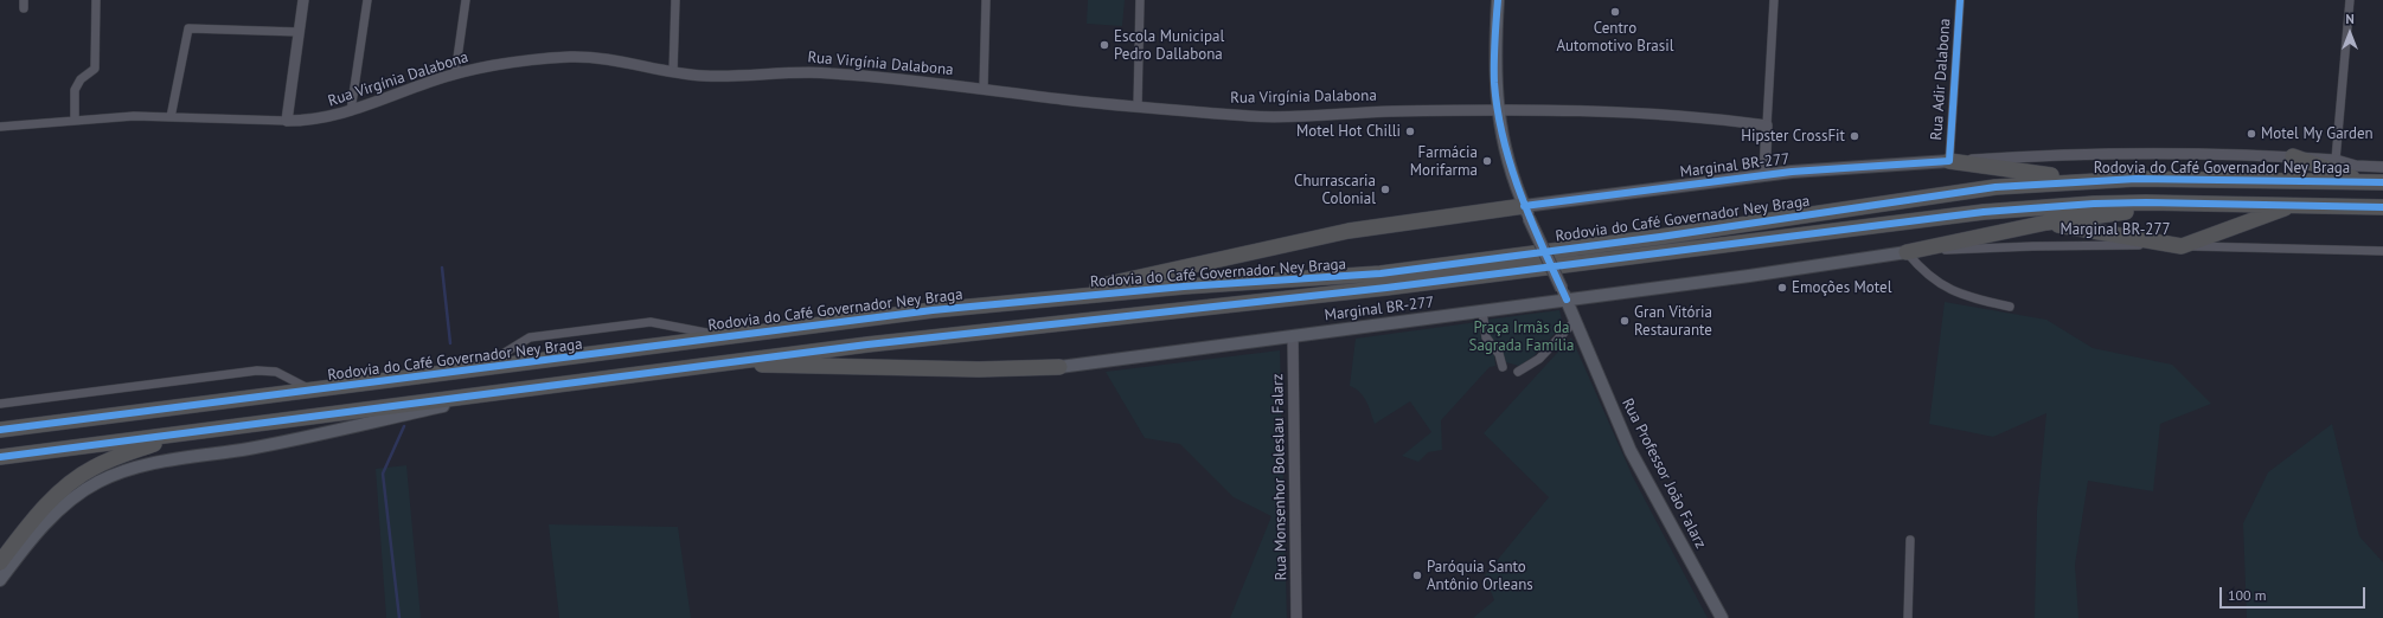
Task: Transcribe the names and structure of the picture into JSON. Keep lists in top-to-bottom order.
{
  "streets": {
    "highway": ["Rodovia do Café Governador Ney Braga"],
    "main road": ["Marginal BR-277", "Rua Professor João Falarz"],
    "street": ["Rua Virgínia Dalabona", "Rua Adir Dalabona", "Rua Monsenhor Boleslau Falarz"]
  },
  "crossings": [
    ["Rua Virgínia Dalabona", "Rua Professor João Falarz"],
    ["Rua Adir Dalabona", "Marginal BR-277"],
    ["Marginal BR-277", "Rua Professor João Falarz"],
    ["Marginal BR-277", "Rua Monsenhor Boleslau Falarz"]
  ],
  "parks": ["Praça Irmãs da Sagrada Família"],
  "places": [
    "Centro Automotivo Brasil",
    "Escola Municipal Pedro Dallabona",
    "Motel Hot Chilli",
    "Motel My Garden",
    "Hipster CrossFit",
    "Farmácia Morifarma",
    "Churrascaria Colonial",
    "Emoções Motel",
    "Gran Vitória Restaurante",
    "Paróquia Santo Antônio Orleans"
  ],
  "scale_bar": "100 m",
  "north": "top"
}
